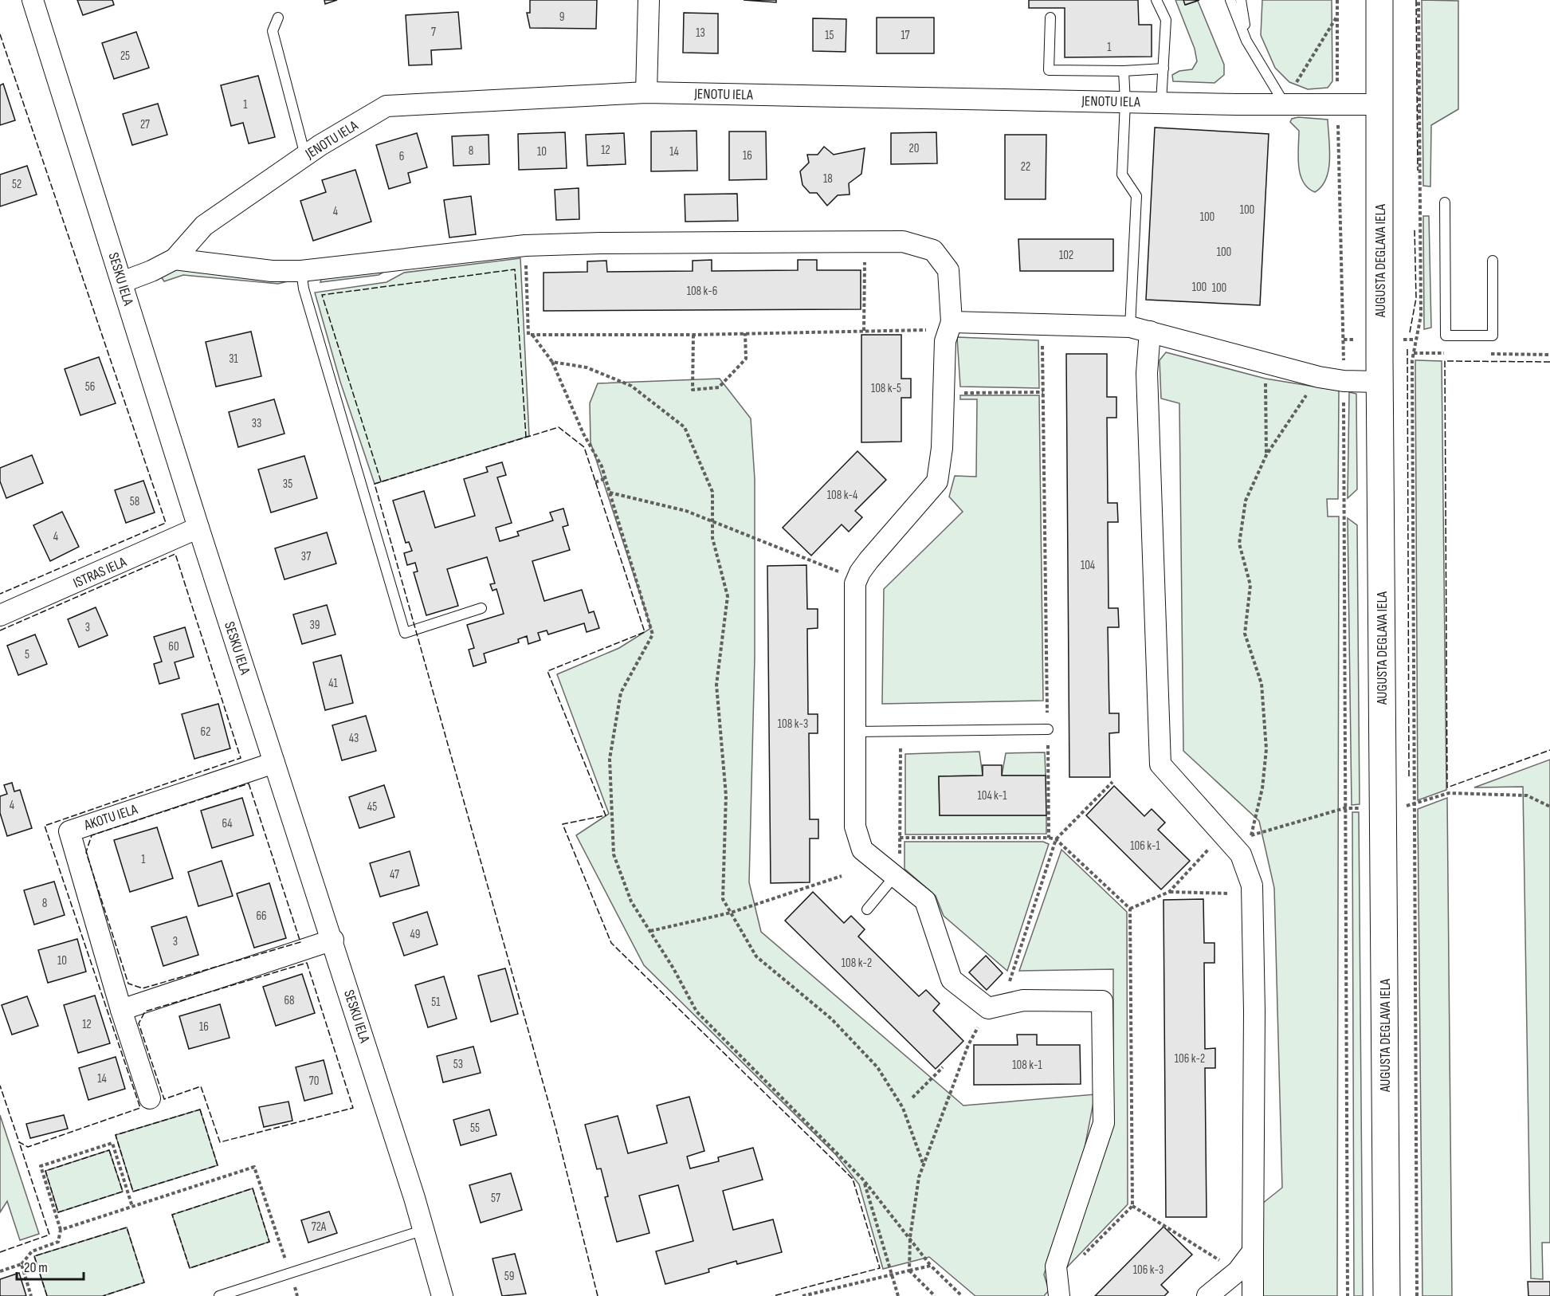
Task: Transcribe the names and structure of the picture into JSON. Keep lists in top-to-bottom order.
{
  "streets": {
    "main road": ["AUGUSTA DEGLAVA IELA"],
    "street": [
      "JENOTU IELA",
      "SESKU IELA",
      "ISTRAS IELA",
      "AKOTU IELA"
    ]
  },
  "crossings": [
    ["JENOTU IELA", "AUGUSTA DEGLAVA IELA"],
    ["JENOTU IELA", "SESKU IELA"],
    ["SESKU IELA", "ISTRAS IELA"],
    ["SESKU IELA", "AKOTU IELA"]
  ],
  "house_numbers": [
    "9",
    "7",
    "13",
    "15",
    "17",
    "1",
    "25",
    "1",
    "27",
    "20",
    "12",
    "8",
    "10",
    "14",
    "16",
    "6",
    "22",
    "18",
    "52",
    "100",
    "4",
    "100",
    "100",
    "102",
    "100",
    "100",
    "108 k-6",
    "31",
    "56",
    "108 k-5",
    "33",
    "35",
    "108 k-4",
    "58",
    "4",
    "37",
    "104",
    "39",
    "3",
    "60",
    "5",
    "41",
    "108 k-3",
    "62",
    "43",
    "104 k-1",
    "4",
    "45",
    "64",
    "106 k-1",
    "1",
    "47",
    "8",
    "66",
    "49",
    "3",
    "10",
    "108 k-2",
    "68",
    "51",
    "12",
    "16",
    "106 k-2",
    "53",
    "108 k-1",
    "14",
    "70",
    "55",
    "57",
    "72A",
    "106 k-3",
    "59"
  ],
  "scale_bar": "20 m"
}
